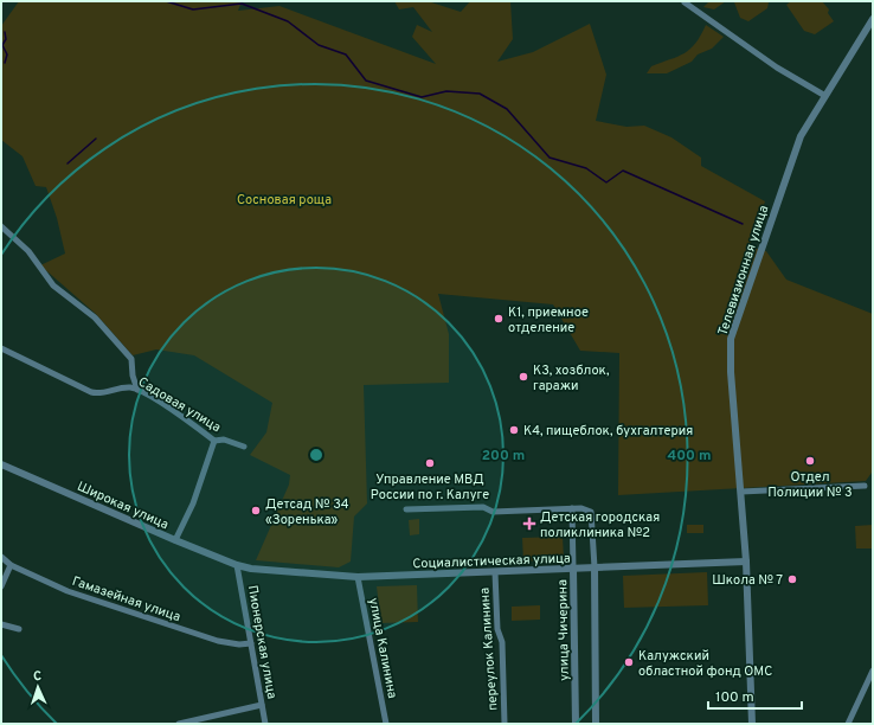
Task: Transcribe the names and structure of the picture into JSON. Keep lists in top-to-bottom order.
{
  "streets": {
    "street": [
      "Телевизионная улица",
      "Садовая улица",
      "Широкая улица",
      "Социалистическая улица",
      "Гамазейная улица",
      "улица Чичерина",
      "Пионерская улица",
      "улица Калинина",
      "переулок Калинина"
    ]
  },
  "crossings": [
    ["Телевизионная улица", "Социалистическая улица"],
    ["Широкая улица", "Социалистическая улица"],
    ["Широкая улица", "Пионерская улица"],
    ["Социалистическая улица", "улица Чичерина"],
    ["Социалистическая улица", "Пионерская улица"],
    ["Социалистическая улица", "улица Калинина"],
    ["Социалистическая улица", "переулок Калинина"],
    ["Гамазейная улица", "Пионерская улица"]
  ],
  "parks": ["Сосновая роща"],
  "places": {
    "other": [
      "К1, приемное отделение",
      "К3, хозблок, гаражи",
      "К4, пищеблок, бухгалтерия",
      "Отдел Полиции № 3",
      "Управление МВД России по г. Калуге",
      "Детсад № 34 «Зоренька»",
      "Школа № 7",
      "Калужский областной фонд ОМС"
    ],
    "health": ["Детская городская поликлиника №2"]
  },
  "scale_bar": "100 m",
  "north": "top",
  "rings": ["200 m", "400 m"]
}
